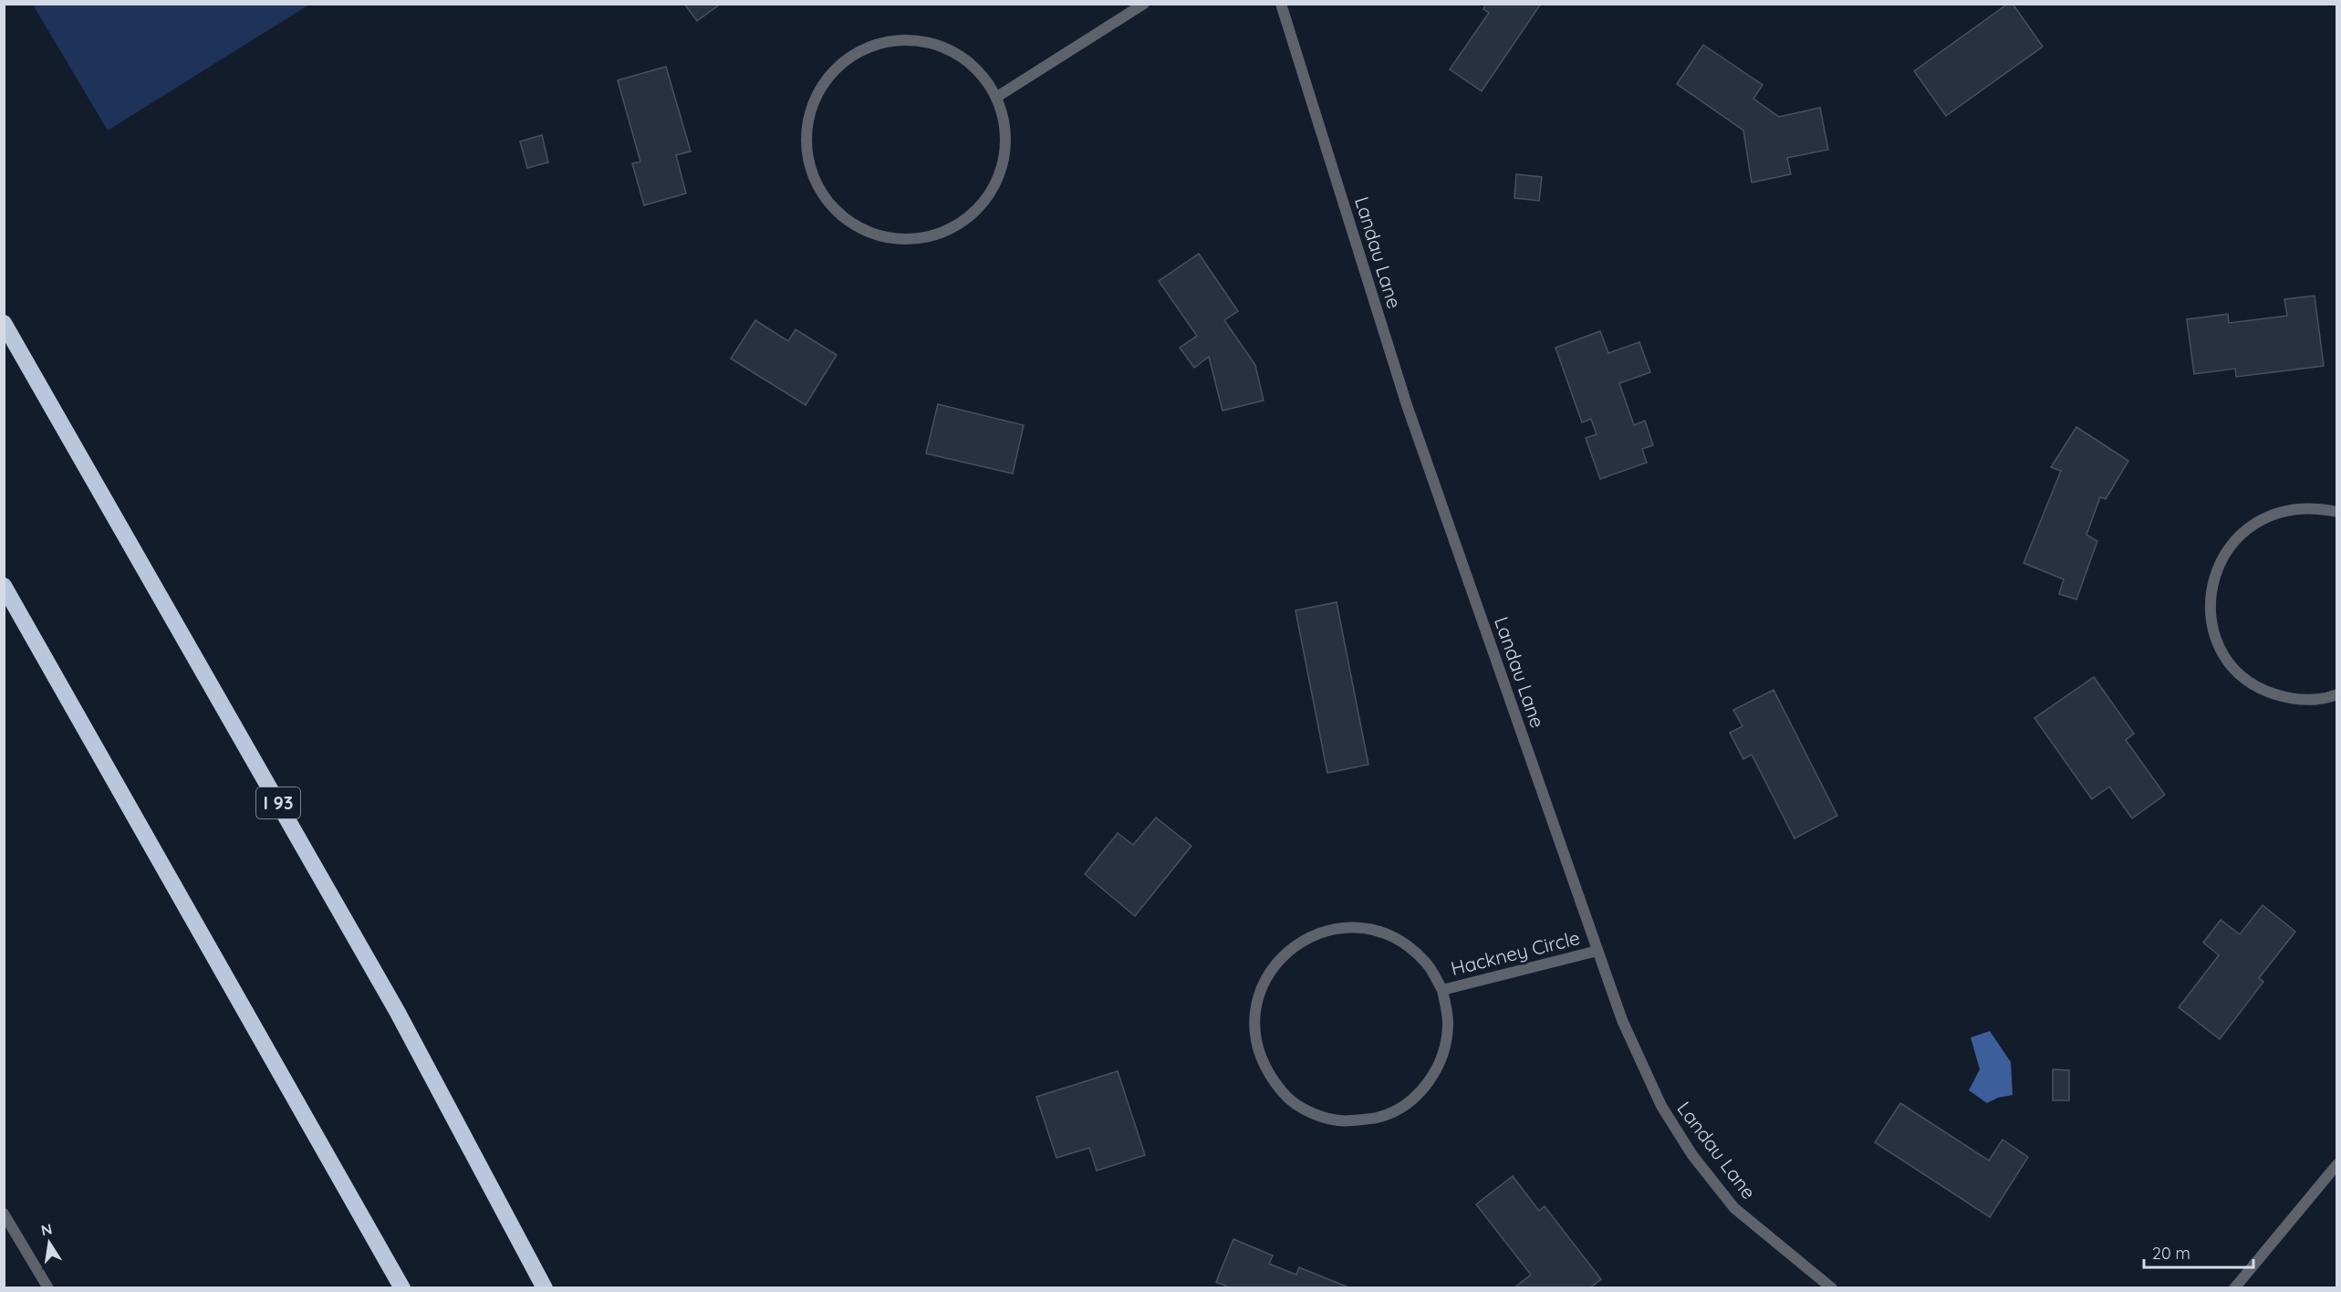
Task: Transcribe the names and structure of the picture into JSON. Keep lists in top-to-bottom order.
{
  "streets": {
    "highway": ["I 93"],
    "street": ["Landau Lane", "Hackney Circle"]
  },
  "crossings": [
    ["Landau Lane", "Hackney Circle"]
  ],
  "scale_bar": "20 m",
  "north": "top"
}
